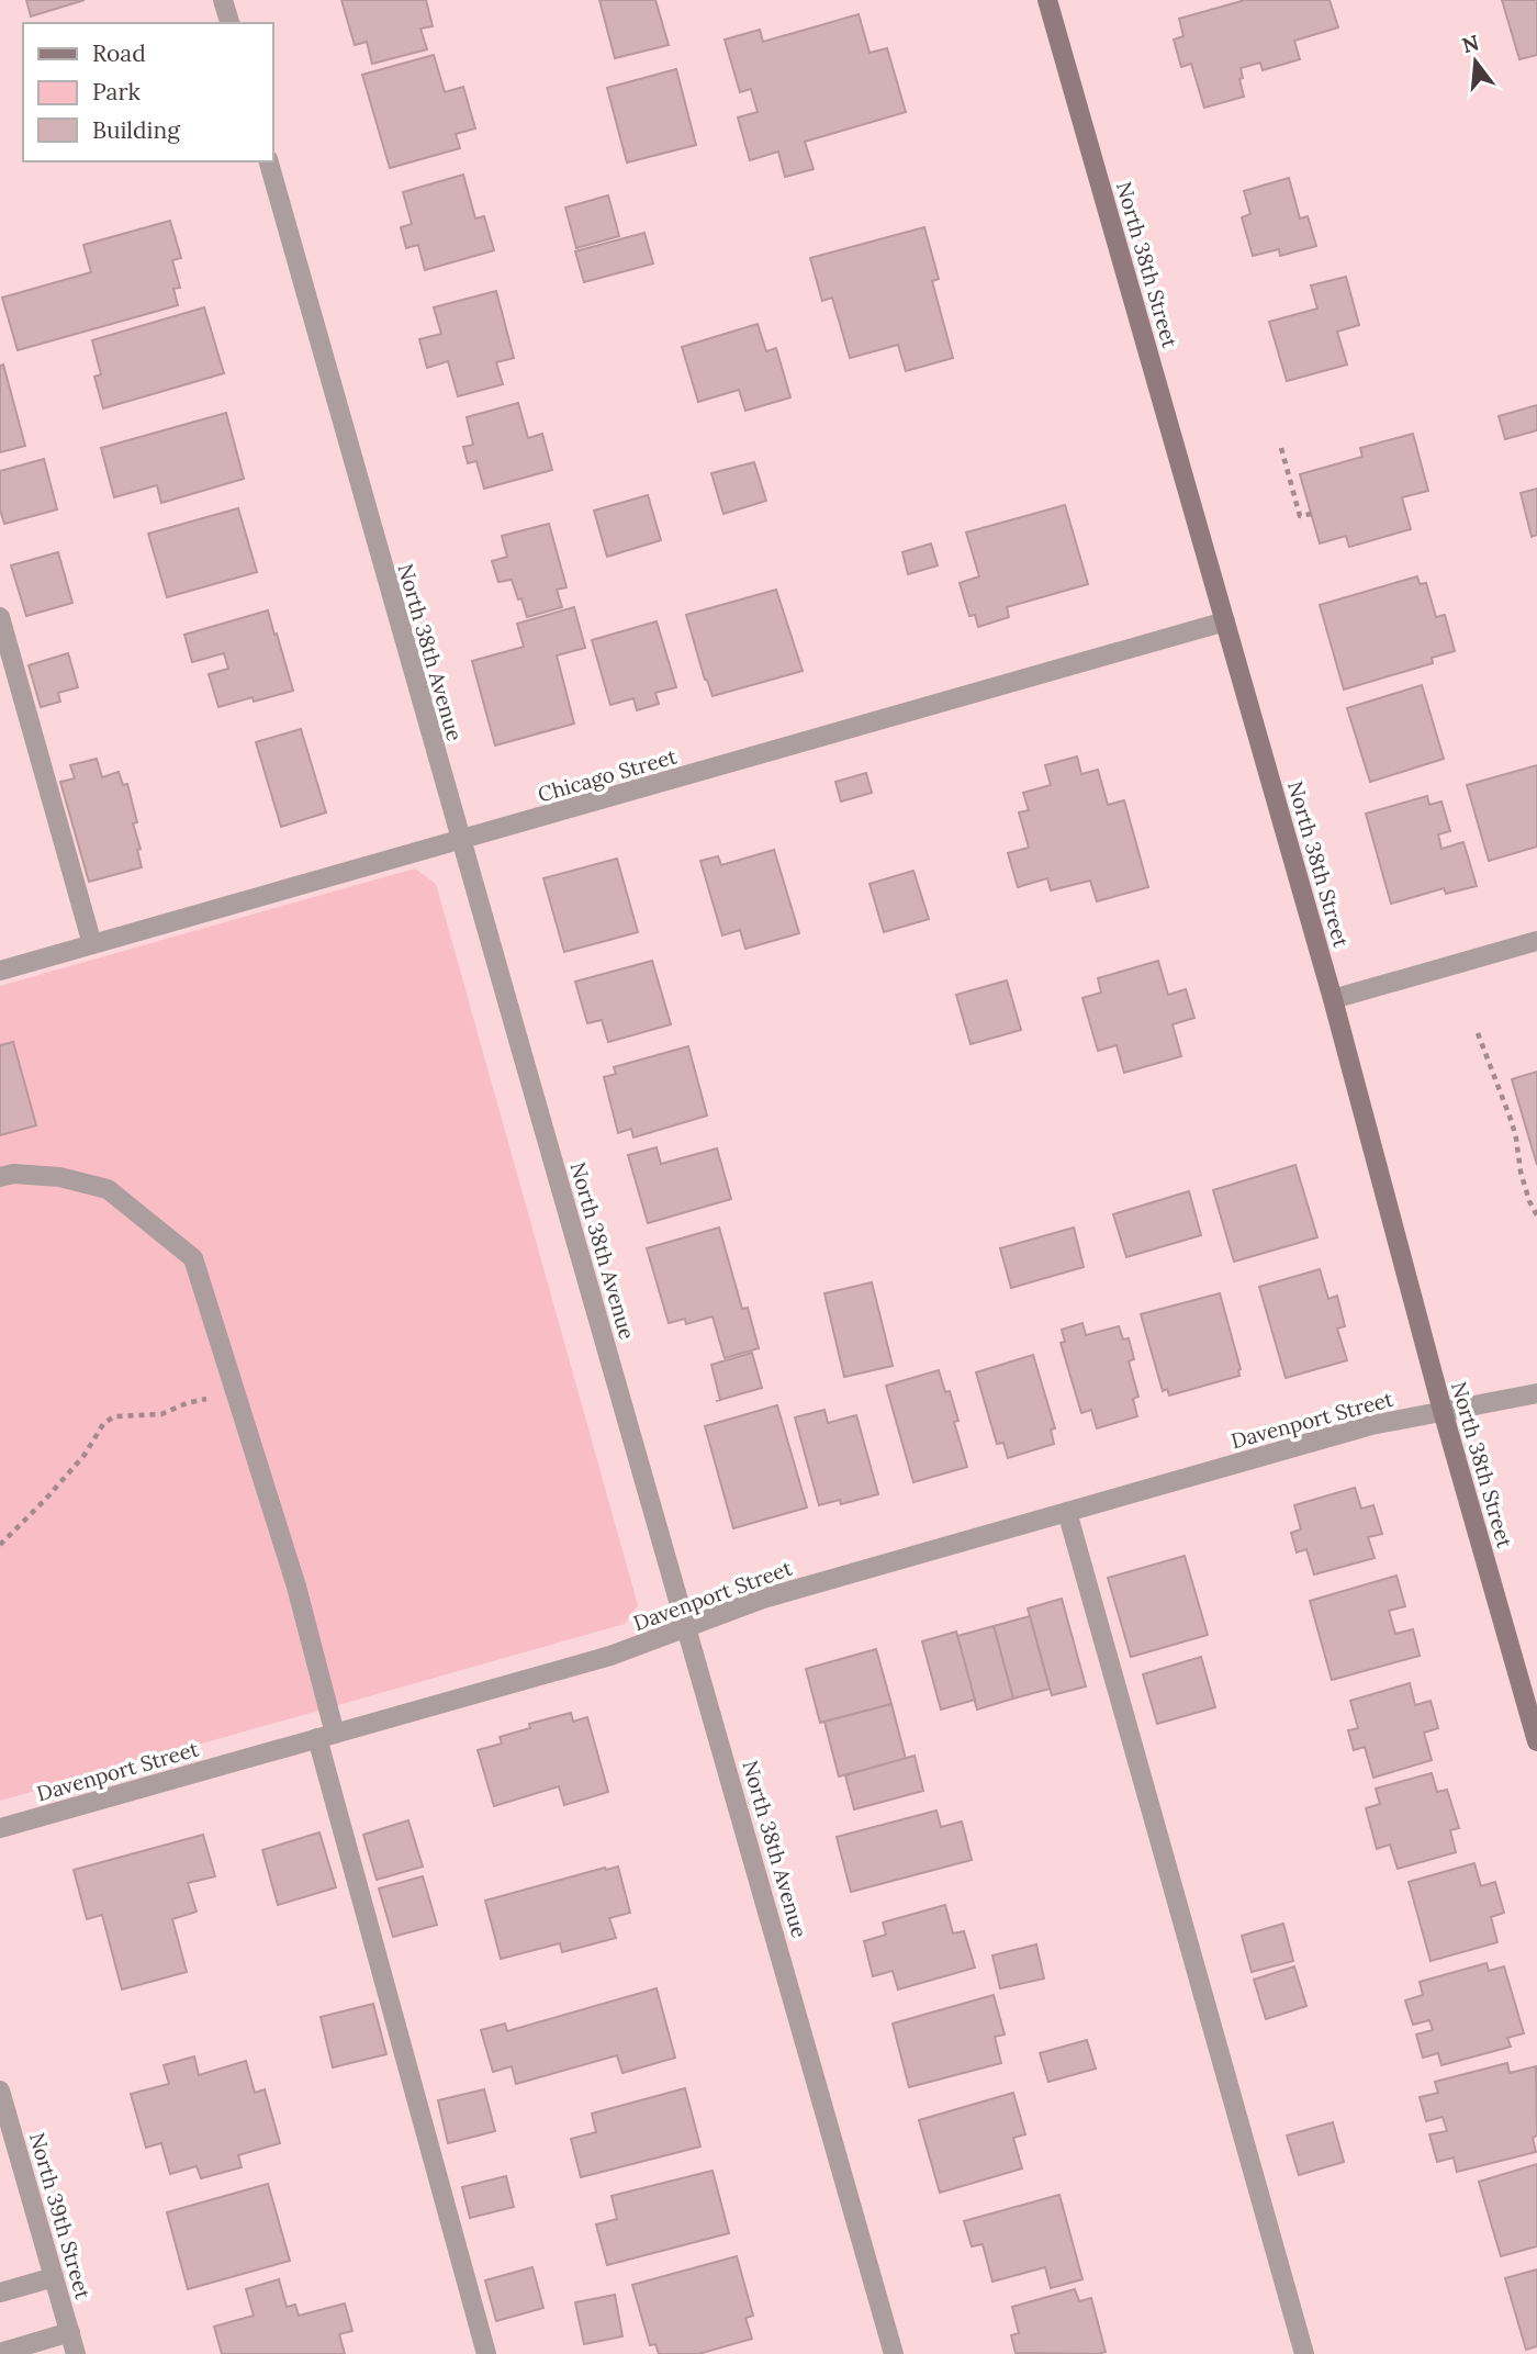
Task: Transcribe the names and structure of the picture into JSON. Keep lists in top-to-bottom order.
{
  "streets": {
    "street": [
      "North 38th Street",
      "North 38th Avenue",
      "Chicago Street",
      "Davenport Street",
      "North 39th Street"
    ]
  },
  "crossings": [
    ["North 38th Street", "Chicago Street"],
    ["North 38th Street", "Davenport Street"],
    ["North 38th Avenue", "Chicago Street"],
    ["North 38th Avenue", "Davenport Street"]
  ],
  "legend": ["Road", "Park", "Building"],
  "north": "top"
}
